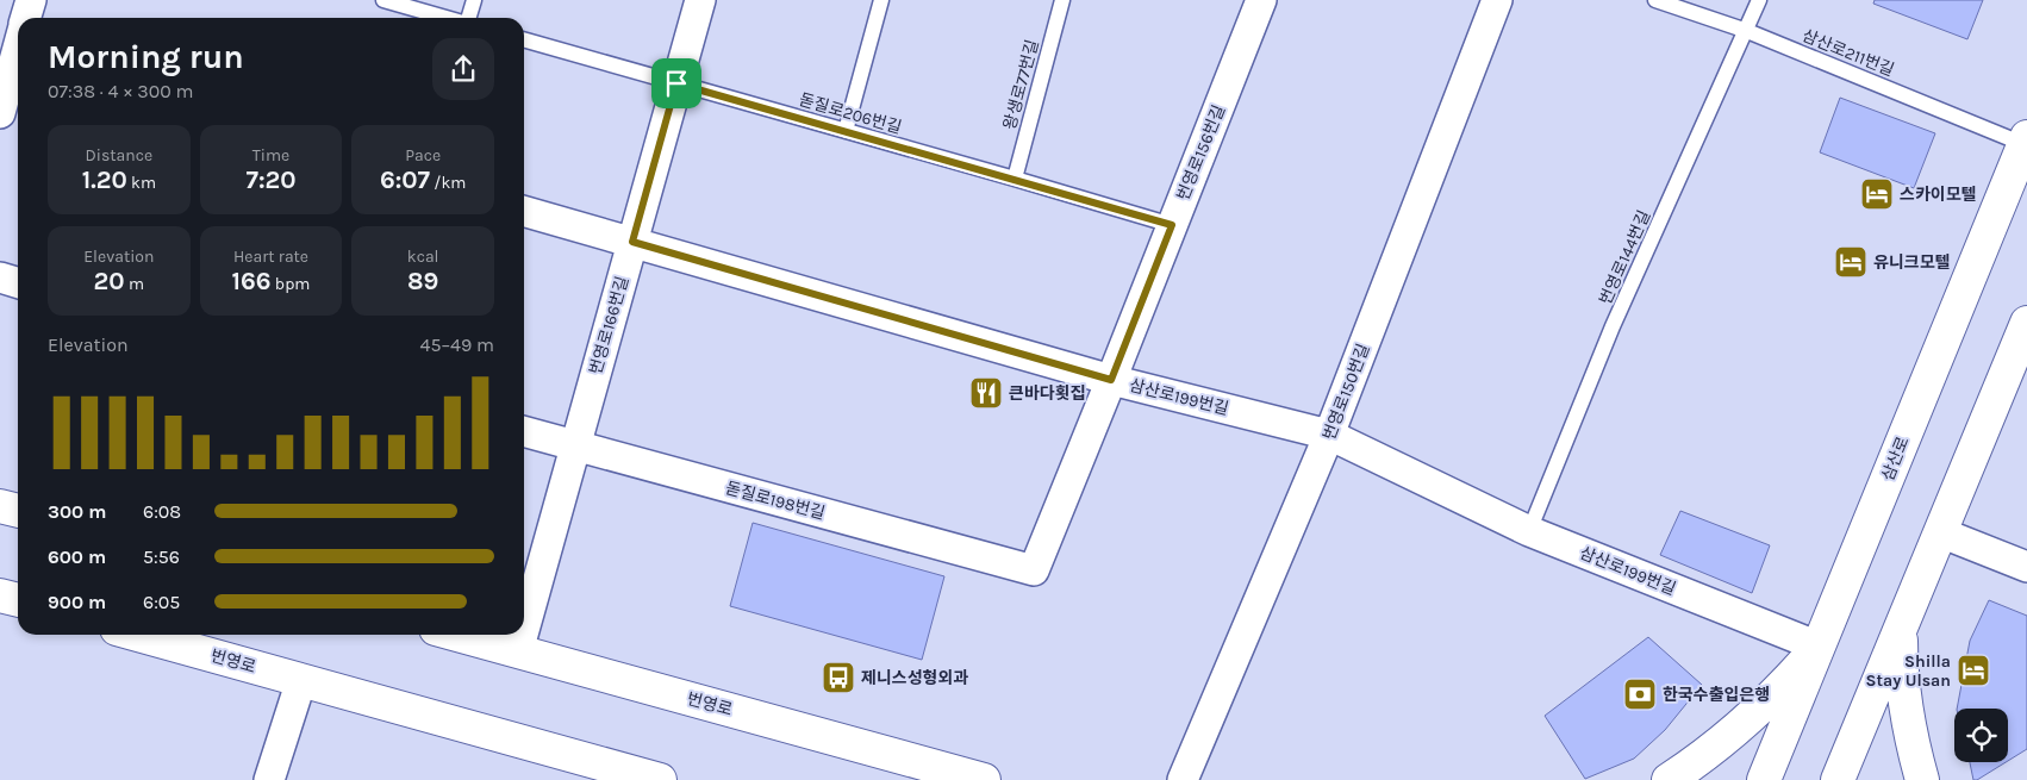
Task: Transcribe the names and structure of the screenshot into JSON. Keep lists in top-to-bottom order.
{
  "streets": {
    "main road": ["삼산로", "번영로"],
    "street": [
      "번영로156번길",
      "번영로166번길",
      "번영로150번길",
      "삼산로199번길",
      "돋질로198번길"
    ],
    "lane": [
      "삼산로211번길",
      "왕생로77번길",
      "돋질로206번길",
      "번영로144번길"
    ]
  },
  "crossings": [
    ["삼산로211번길", "번영로144번길"],
    ["삼산로211번길", "삼산로"],
    ["왕생로77번길", "돋질로206번길"],
    ["돋질로206번길", "번영로156번길"],
    ["돋질로206번길", "번영로166번길"],
    ["번영로156번길", "삼산로199번길"],
    ["번영로156번길", "돋질로198번길"],
    ["번영로144번길", "삼산로199번길"],
    ["번영로166번길", "삼산로199번길"],
    ["번영로166번길", "돋질로198번길"],
    ["번영로166번길", "번영로"],
    ["번영로150번길", "삼산로199번길"],
    ["삼산로199번길", "삼산로"]
  ],
  "places": {
    "hotel": ["스카이모텔", "유니크모텔", "Shilla Stay Ulsan"],
    "restaurant": ["큰바다횟집"],
    "bus stop": ["제니스성형외과"],
    "bank": ["한국수출입은행"]
  },
  "page": {
    "heading": ["Morning run", "07:38 · 4 × 300 m"],
    "stats": [
      ["Distance", "1.20 km"],
      ["Time", "7:20"],
      ["Pace", "6:07 /km"],
      ["Elevation", "20 m"],
      ["Heart rate", "166 bpm"],
      ["kcal", "89"]
    ],
    "chart": ["Elevation", "45–49 m"],
    "list": [
      {
        "name": "300 m",
        "note": "6:08"
      },
      {
        "name": "600 m",
        "note": "5:56"
      },
      {
        "name": "900 m",
        "note": "6:05"
      }
    ]
  }
}
